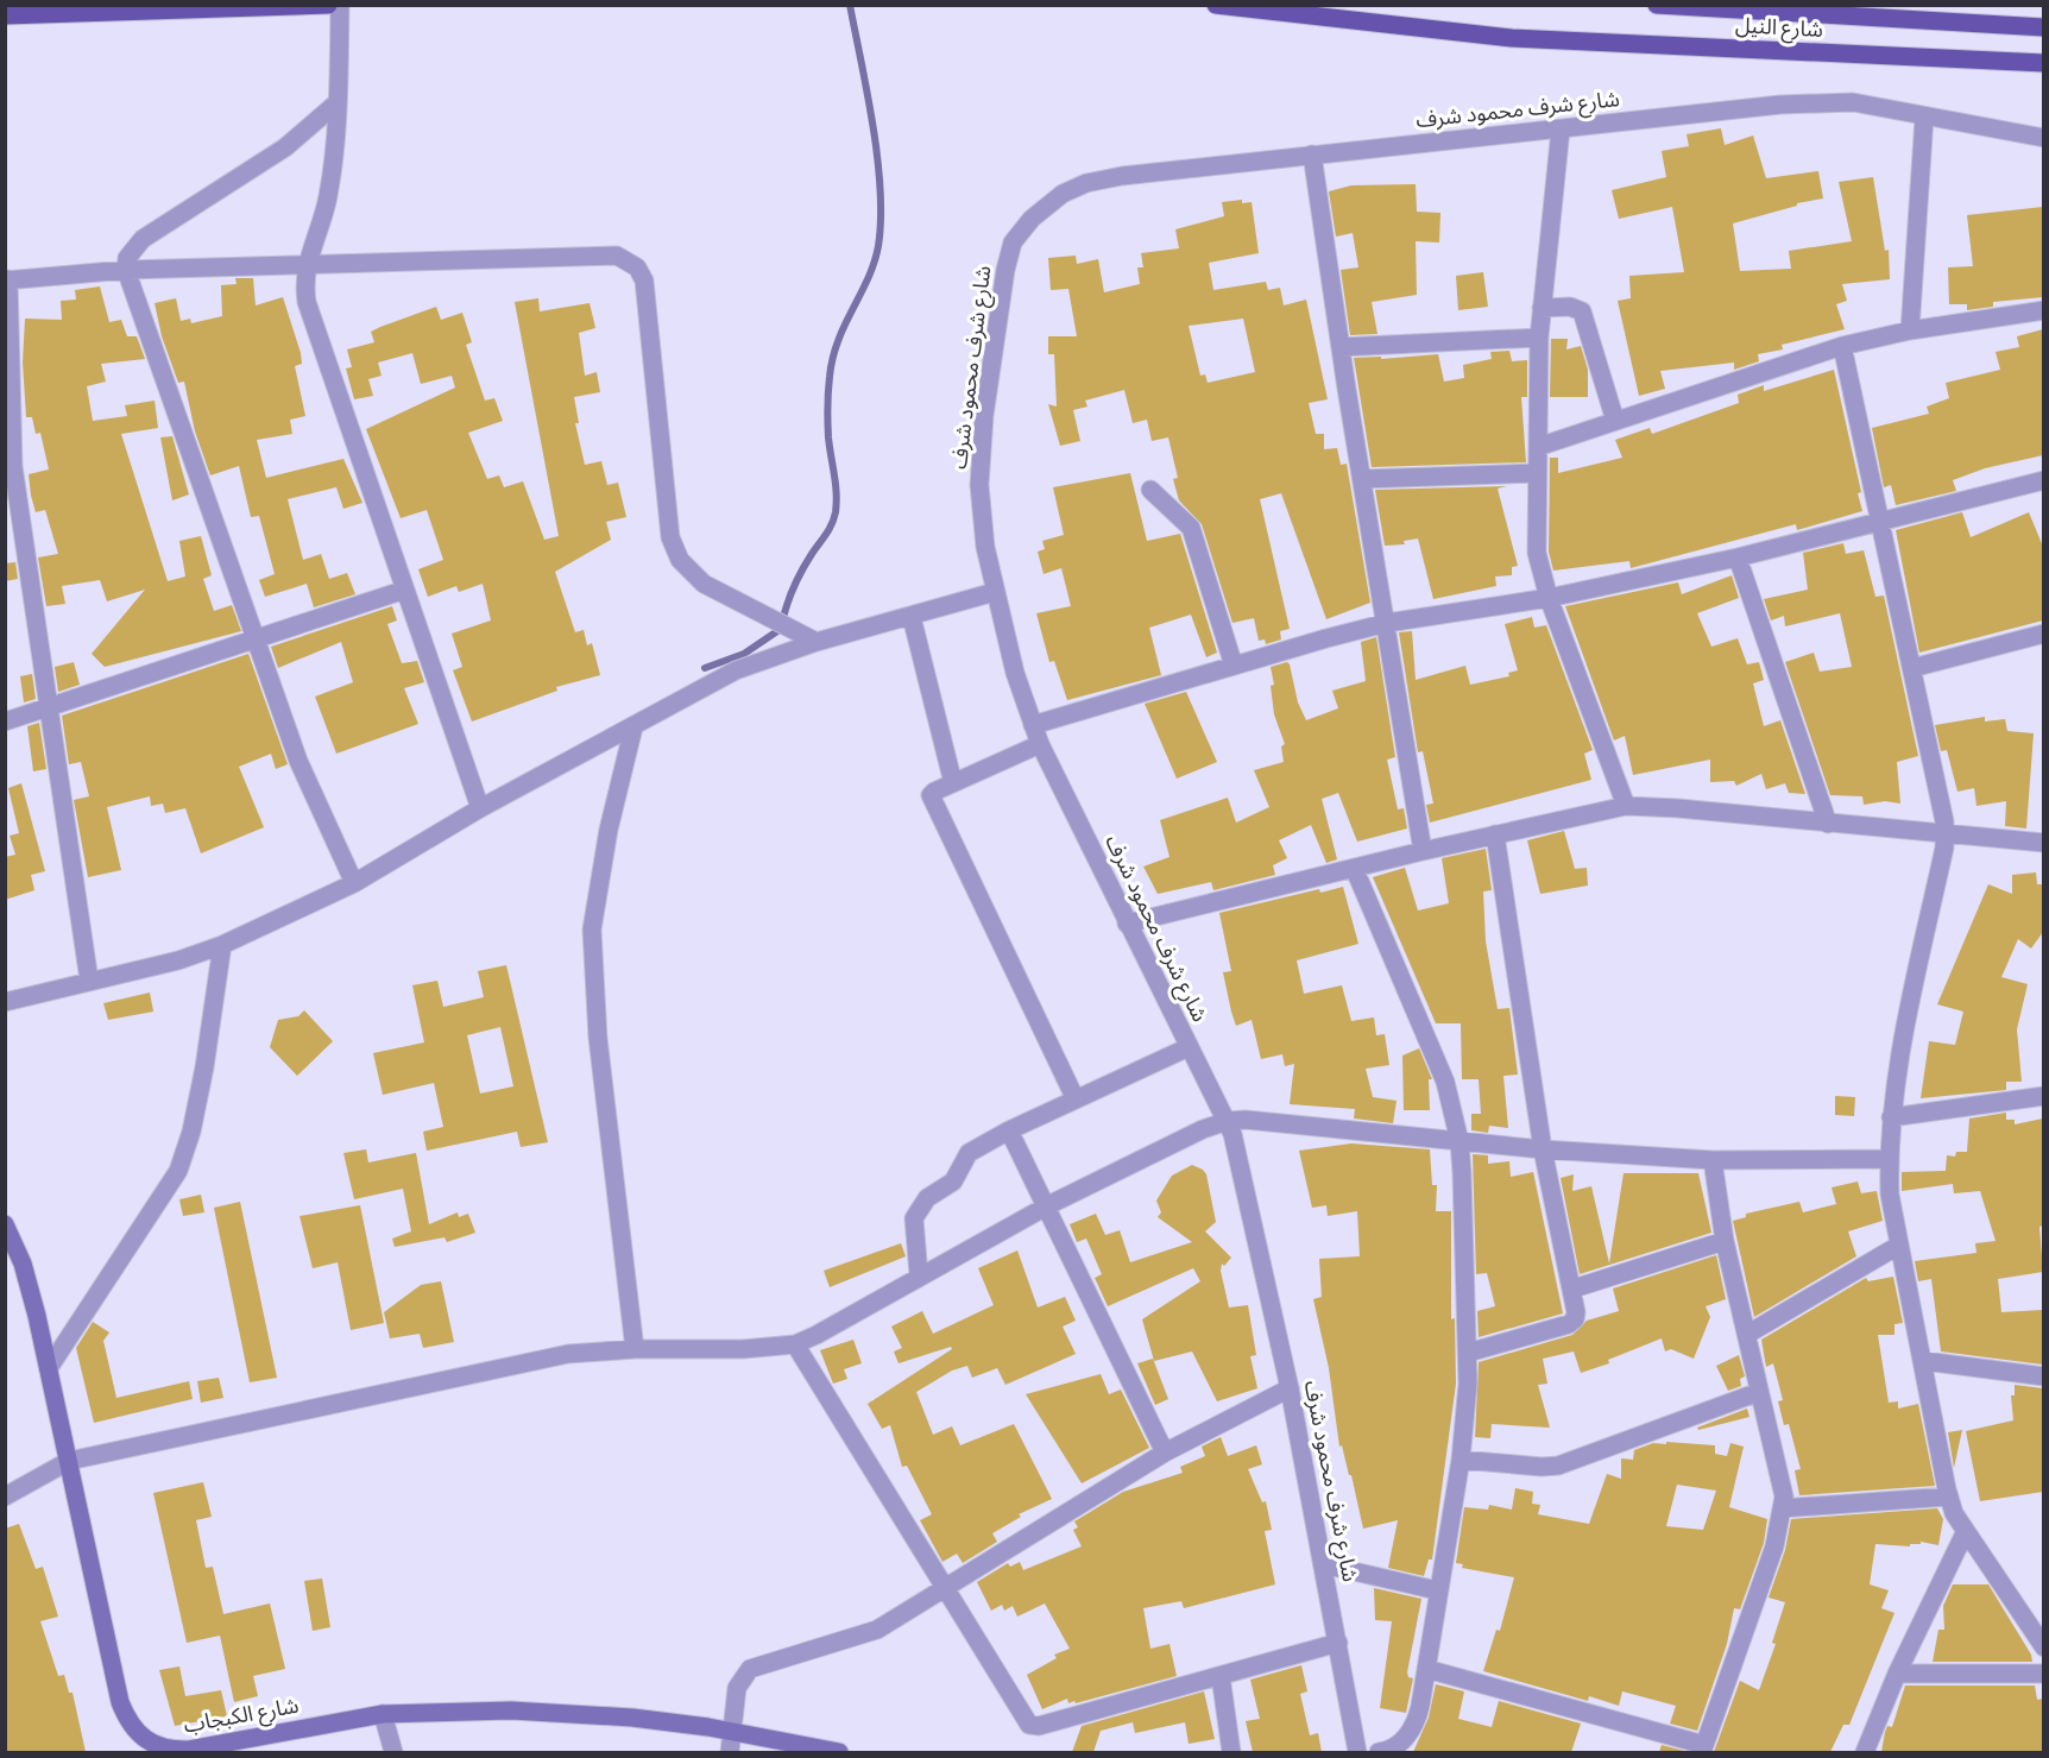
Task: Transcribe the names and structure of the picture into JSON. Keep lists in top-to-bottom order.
{
  "streets": {
    "main road": ["شارع النيل", "شارع الكبجاب"],
    "street": ["شارع شرف محمود شرف"]
  }
}
